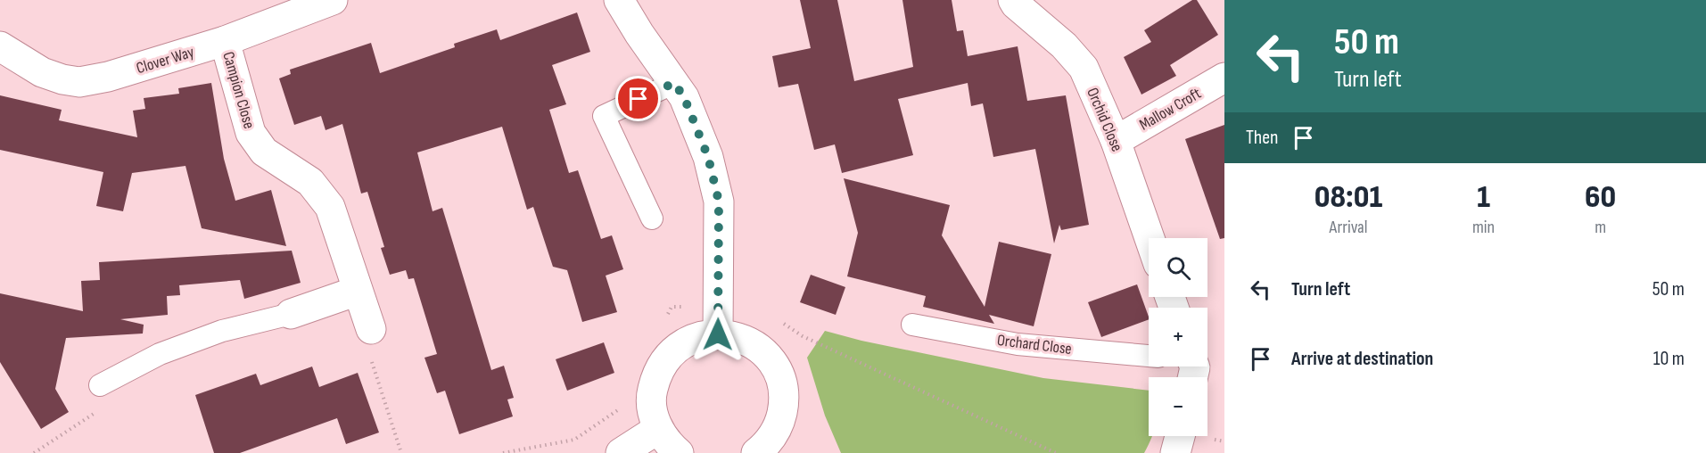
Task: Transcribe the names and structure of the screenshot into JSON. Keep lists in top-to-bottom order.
{
  "streets": {
    "street": [
      "Clover Way",
      "Campion Close",
      "Mallow Croft",
      "Orchid Close"
    ],
    "lane": ["Orchard Close"]
  },
  "crossings": [
    ["Clover Way", "Campion Close"],
    ["Mallow Croft", "Orchid Close"]
  ],
  "page": {
    "turn": ["50 m", "Turn left"],
    "then": "Then",
    "eta": [
      "08:01",
      "Arrival",
      "1",
      "min",
      "60",
      "m"
    ],
    "map_buttons": ["+", "−"],
    "list": [
      {
        "name": "Turn left",
        "value": "50 m"
      },
      {
        "name": "Arrive at destination",
        "value": "10 m"
      }
    ]
  }
}
